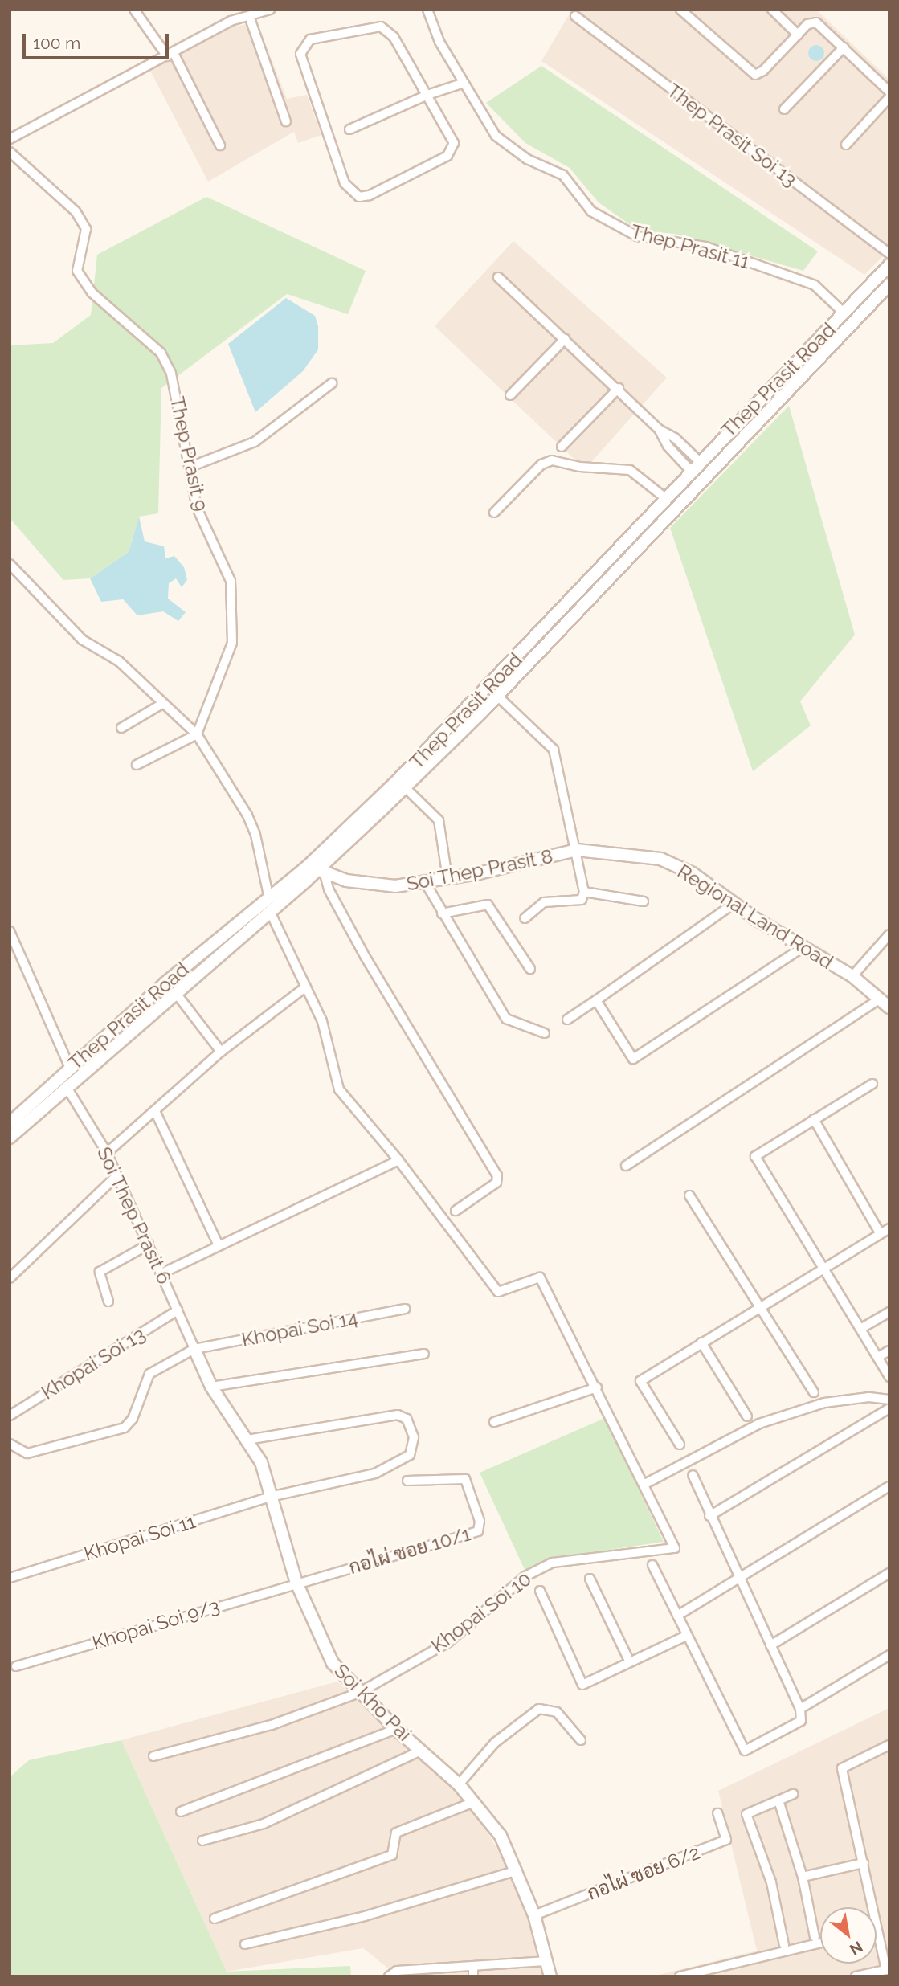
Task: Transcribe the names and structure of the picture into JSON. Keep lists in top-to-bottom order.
{
  "streets": {
    "main road": [
      "Thep Prasit Road",
      "Soi Thep Prasit 8",
      "Regional Land Road",
      "Soi Kho Pai"
    ],
    "street": [
      "Thep Prasit Soi 13",
      "Thep Prasit 11",
      "Thep Prasit 9",
      "Soi Thep Prasit 6",
      "Khopai Soi 14",
      "Khopai Soi 13",
      "Khopai Soi 11",
      "กอไผ่ ซอย 10/1",
      "Khopai Soi 10",
      "Khopai Soi 9/3",
      "กอไผ่ ซอย 6/2"
    ]
  },
  "crossings": [
    ["Thep Prasit 11", "Thep Prasit Road"],
    ["Thep Prasit Road", "Soi Thep Prasit 8"],
    ["Thep Prasit Road", "Soi Thep Prasit 6"],
    ["Soi Thep Prasit 8", "Regional Land Road"],
    ["Soi Thep Prasit 6", "Khopai Soi 14"],
    ["Soi Thep Prasit 6", "Khopai Soi 13"],
    ["Soi Thep Prasit 6", "Soi Kho Pai"],
    ["Khopai Soi 14", "Soi Kho Pai"],
    ["Khopai Soi 11", "Soi Kho Pai"],
    ["กอไผ่ ซอย 10/1", "Khopai Soi 9/3"],
    ["กอไผ่ ซอย 10/1", "Soi Kho Pai"],
    ["Khopai Soi 10", "Soi Kho Pai"],
    ["Khopai Soi 9/3", "Soi Kho Pai"],
    ["Soi Kho Pai", "กอไผ่ ซอย 6/2"]
  ],
  "scale_bar": "100 m",
  "north": "bottom right"
}
